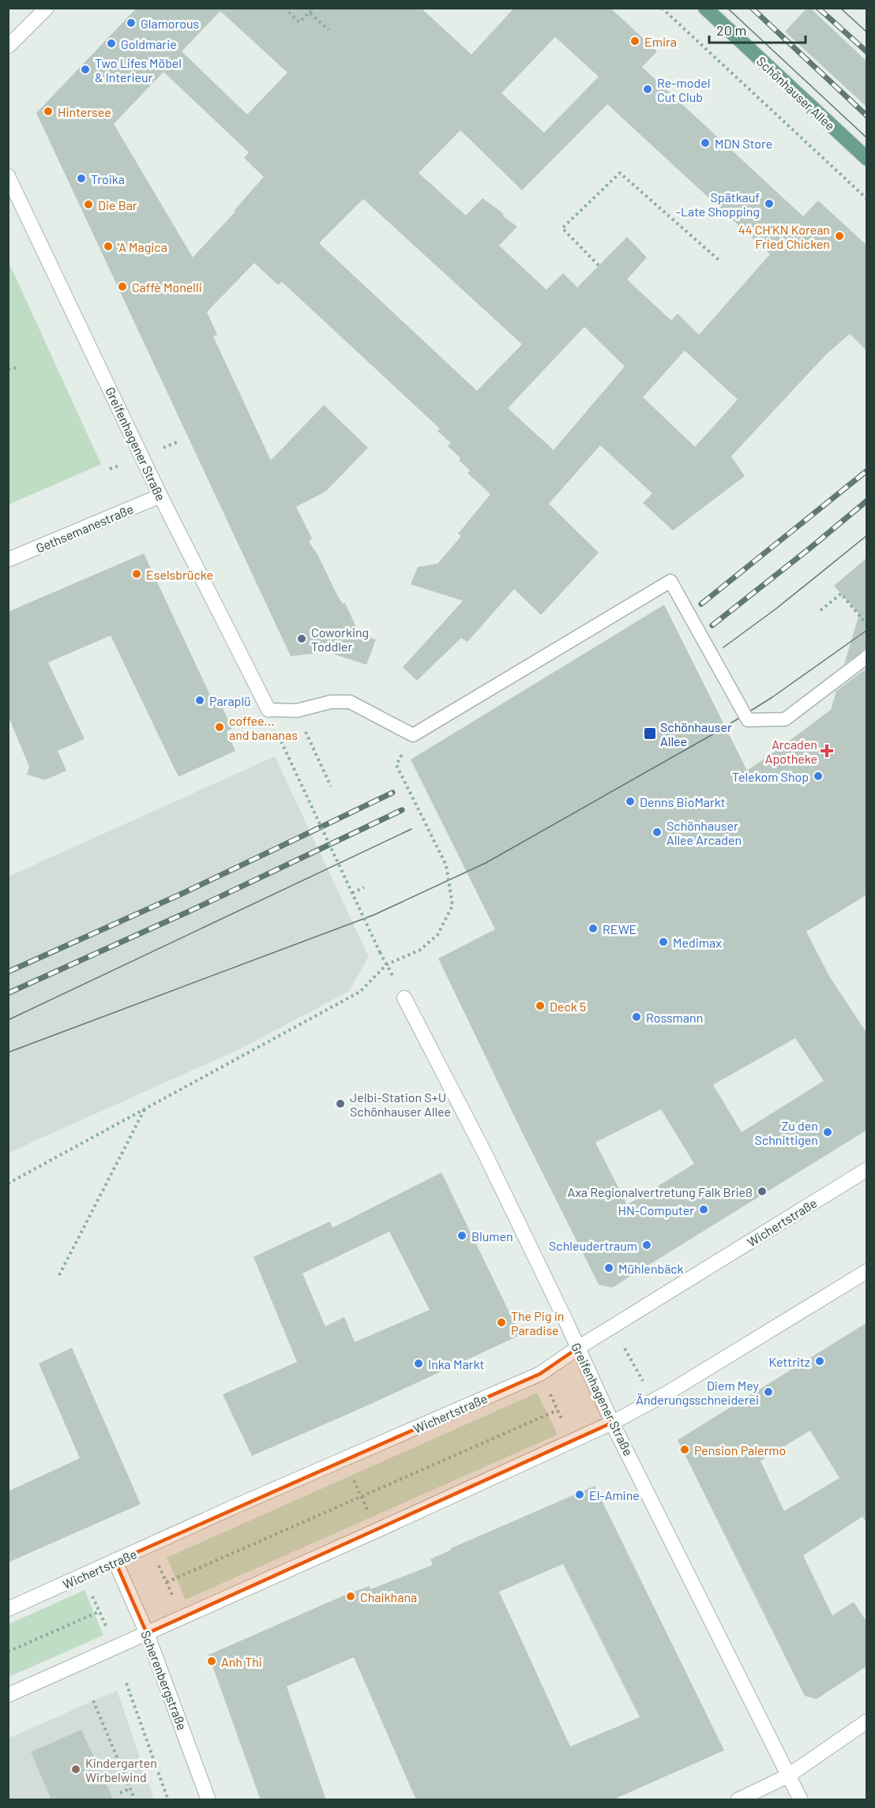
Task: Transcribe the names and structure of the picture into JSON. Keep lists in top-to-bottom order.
{
  "streets": {
    "main road": ["Schönhauser Allee"],
    "street": [
      "Greifenhagener Straße",
      "Gethsemanestraße",
      "Wichertstraße",
      "Scherenbergstraße"
    ]
  },
  "crossings": [
    ["Greifenhagener Straße", "Gethsemanestraße"],
    ["Greifenhagener Straße", "Wichertstraße"],
    ["Wichertstraße", "Scherenbergstraße"]
  ],
  "places": {
    "other": [
      "Glamorous",
      "Emira",
      "Goldmarie",
      "Two Lifes Möbel & Interieur",
      "Re-model Cut Club",
      "Hintersee",
      "MDN Store",
      "Troika",
      "Spätkauf -Late Shopping",
      "Die Bar",
      "44 CH'KN Korean Fried Chicken",
      "'A Magica",
      "Caffè Monelli",
      "Eselsbrücke",
      "Coworking Toddler",
      "Paraplü",
      "coffee... and bananas",
      "Telekom Shop",
      "Denns BioMarkt",
      "Schönhauser Allee Arcaden",
      "REWE",
      "Medimax",
      "Deck 5",
      "Rossmann",
      "Jelbi-Station S+U Schönhauser Allee",
      "Zu den Schnittigen",
      "Axa Regionalvertretung Falk Brieß",
      "HN-Computer",
      "Blumen",
      "Schleudertraum",
      "Mühlenbäck",
      "The Pig in Paradise",
      "Kettritz",
      "Inka Markt",
      "Diem Mey Änderungsschneiderei",
      "Pension Palermo",
      "El-Amine",
      "Chaikhana",
      "Anh Thi",
      "Kindergarten Wirbelwind"
    ],
    "transit": ["Schönhauser Allee"],
    "health": ["Arcaden Apotheke"]
  },
  "scale_bar": "20 m"
}
